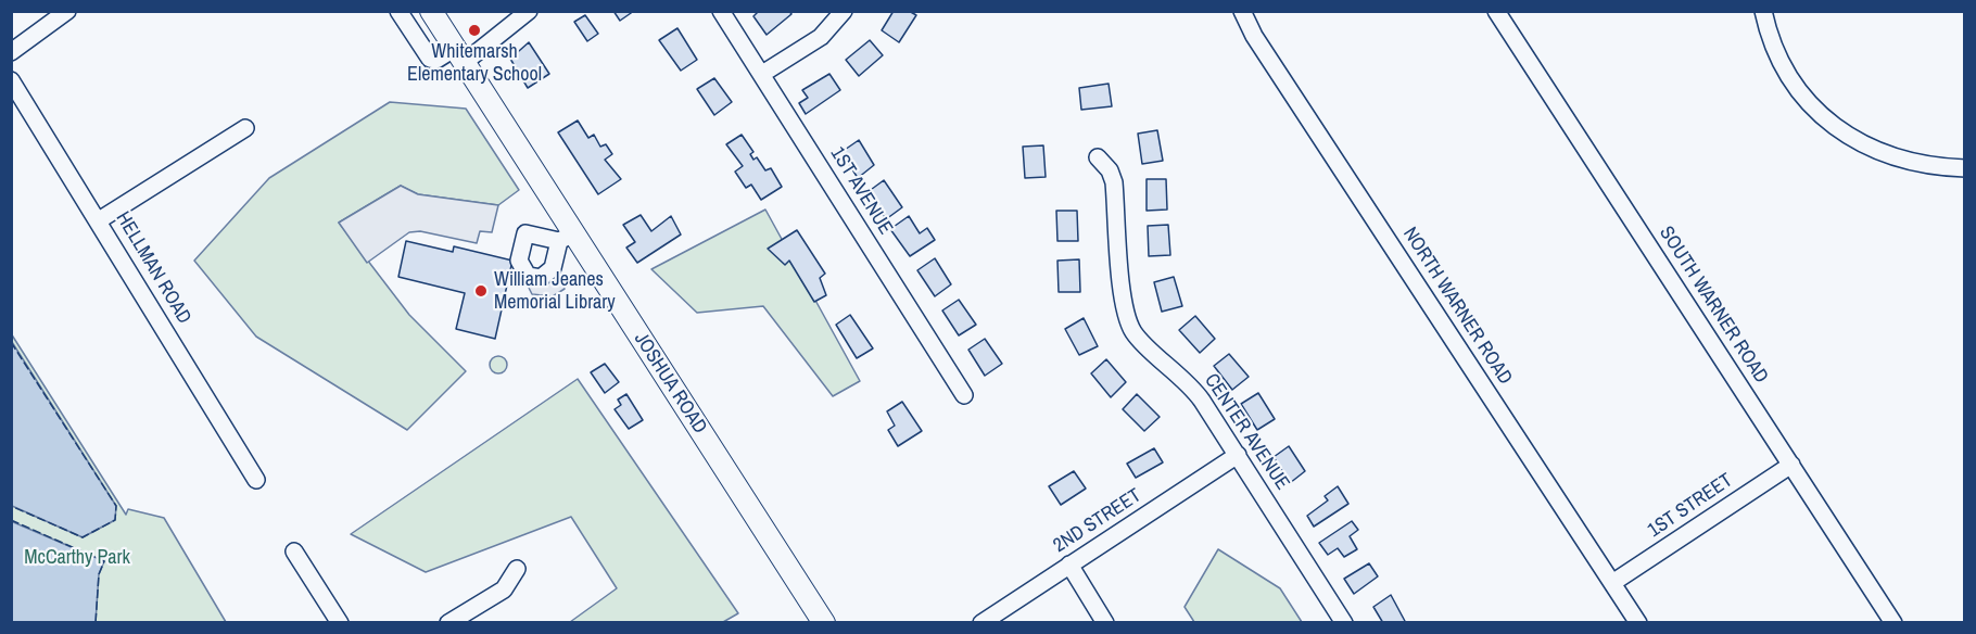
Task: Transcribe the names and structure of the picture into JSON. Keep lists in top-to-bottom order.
{
  "streets": {
    "main road": ["JOSHUA ROAD"],
    "street": [
      "1ST AVENUE",
      "HELLMAN ROAD",
      "SOUTH WARNER ROAD",
      "NORTH WARNER ROAD",
      "CENTER AVENUE",
      "1ST STREET",
      "2ND STREET"
    ]
  },
  "crossings": [
    ["SOUTH WARNER ROAD", "1ST STREET"],
    ["NORTH WARNER ROAD", "1ST STREET"],
    ["CENTER AVENUE", "2ND STREET"]
  ],
  "parks": ["McCarthy Park"],
  "places": ["Whitemarsh Elementary School", "William Jeanes Memorial Library"]
}
